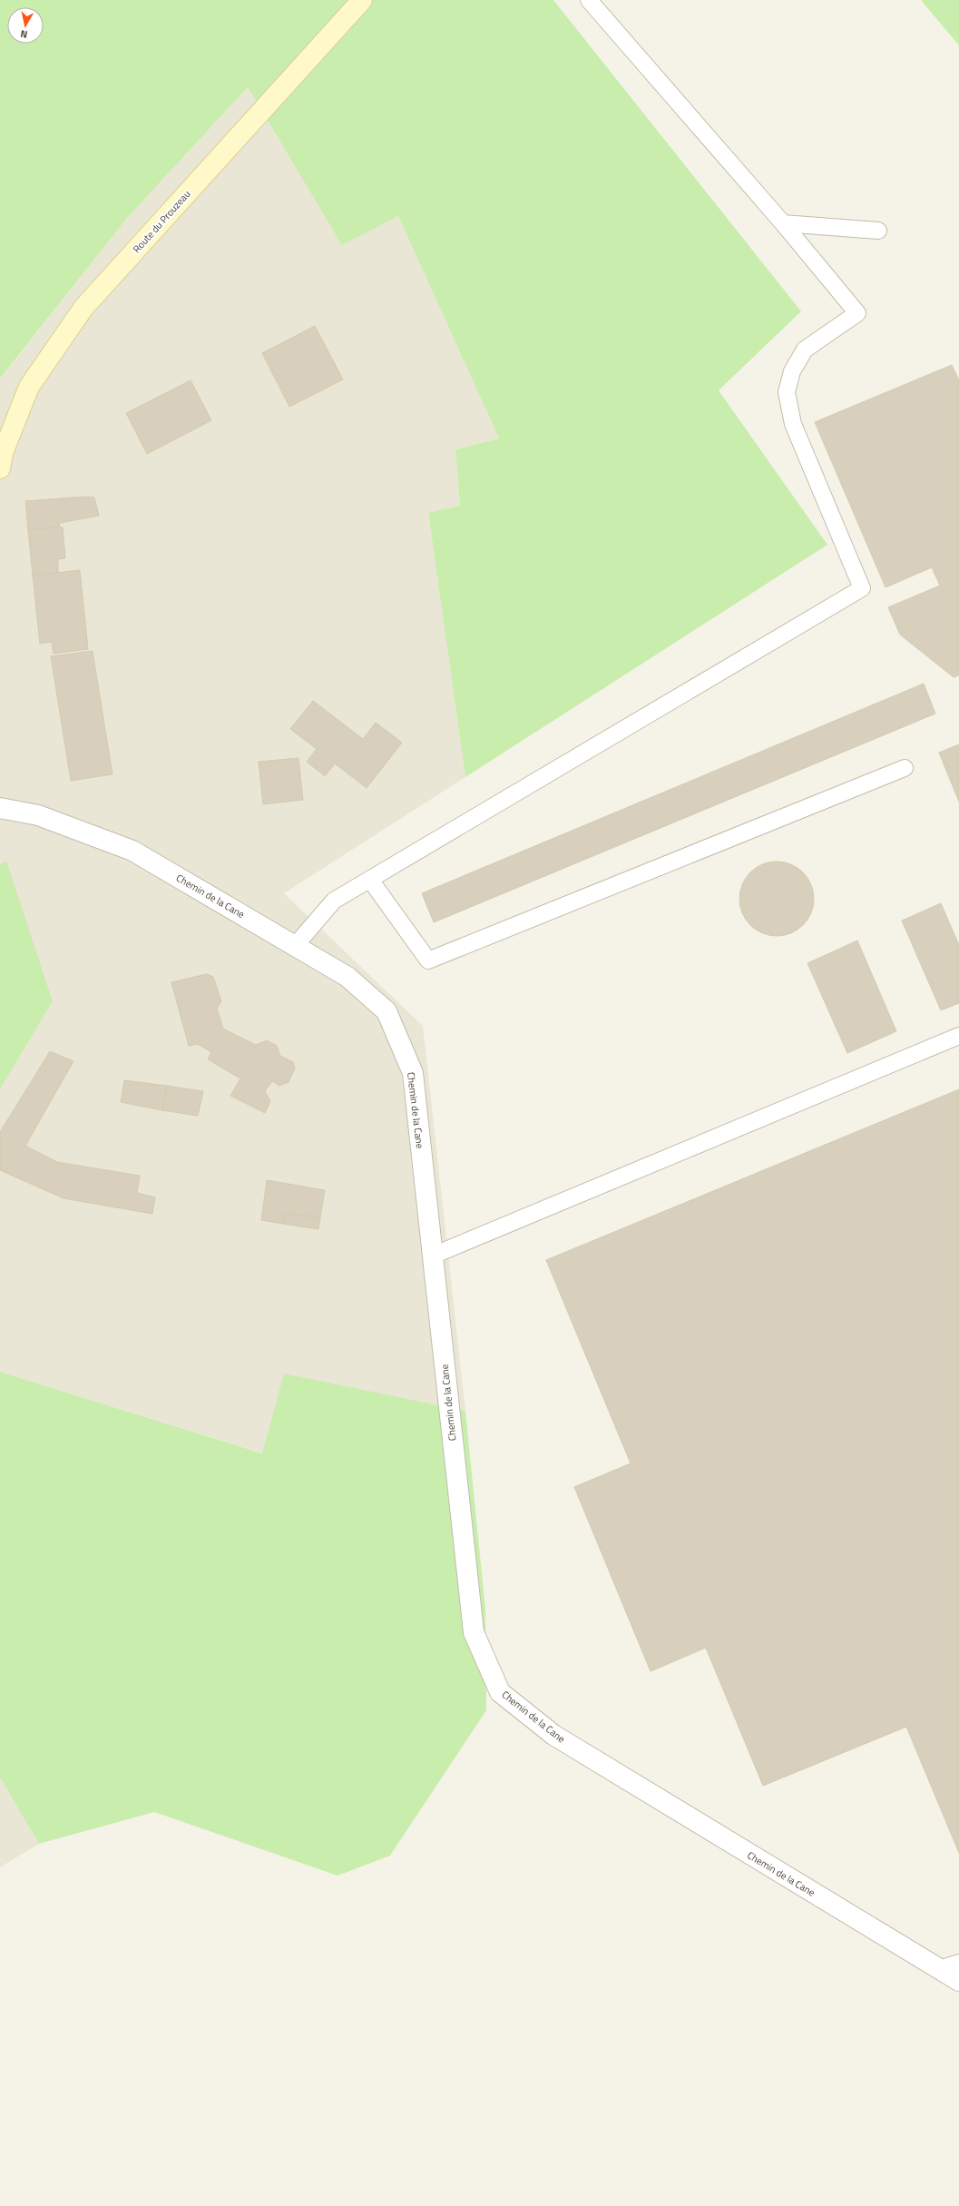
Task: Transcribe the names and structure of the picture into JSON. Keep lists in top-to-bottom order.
{
  "streets": {
    "street": ["Route du Prouzeau", "Chemin de la Cane"]
  },
  "north": "bottom"
}
